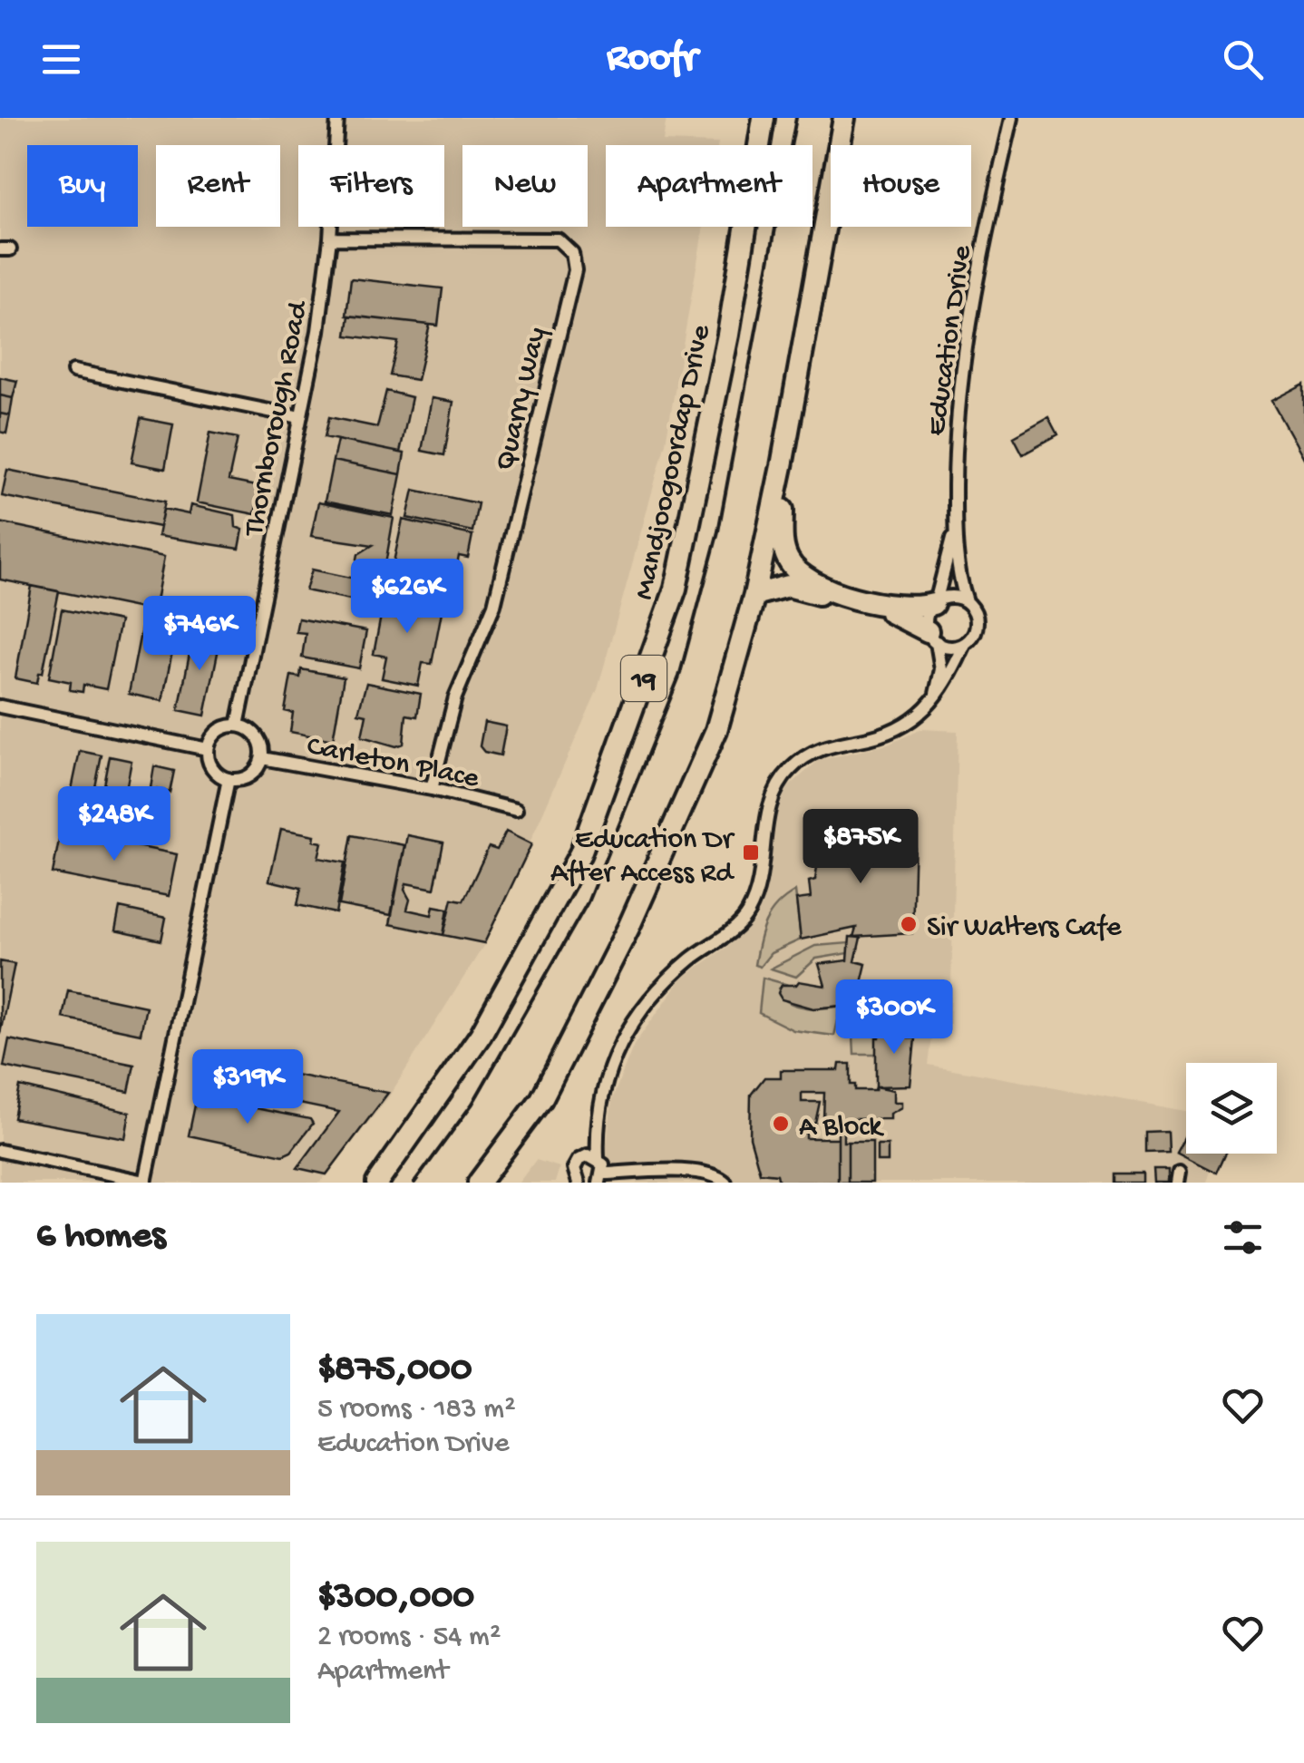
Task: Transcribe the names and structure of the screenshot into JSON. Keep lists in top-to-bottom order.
{
  "streets": {
    "highway": ["Mandjoogoordap Drive", "19"],
    "street": [
      "Education Drive",
      "Quarry Way",
      "Thornborough Road",
      "Carleton Place"
    ]
  },
  "crossings": [
    ["Quarry Way", "Thornborough Road"],
    ["Quarry Way", "Carleton Place"],
    ["Thornborough Road", "Carleton Place"]
  ],
  "places": {
    "transit": ["Education Dr After Access Rd"],
    "other": ["Sir Walters Cafe", "A Block"]
  },
  "page": {
    "header": "Roofr",
    "chip": [
      "Buy",
      "Rent",
      "Filters",
      "New",
      "Apartment",
      "House"
    ],
    "price": [
      "$626K",
      "$746K",
      "$248K",
      "$875K",
      "$300K",
      "$319K"
    ],
    "heading": "6 homes",
    "list": [
      {
        "name": "$875,000",
        "note": "5 rooms · 183 m² · Education Drive"
      },
      {
        "name": "$300,000",
        "note": "2 rooms · 54 m² · Apartment"
      }
    ]
  }
}
